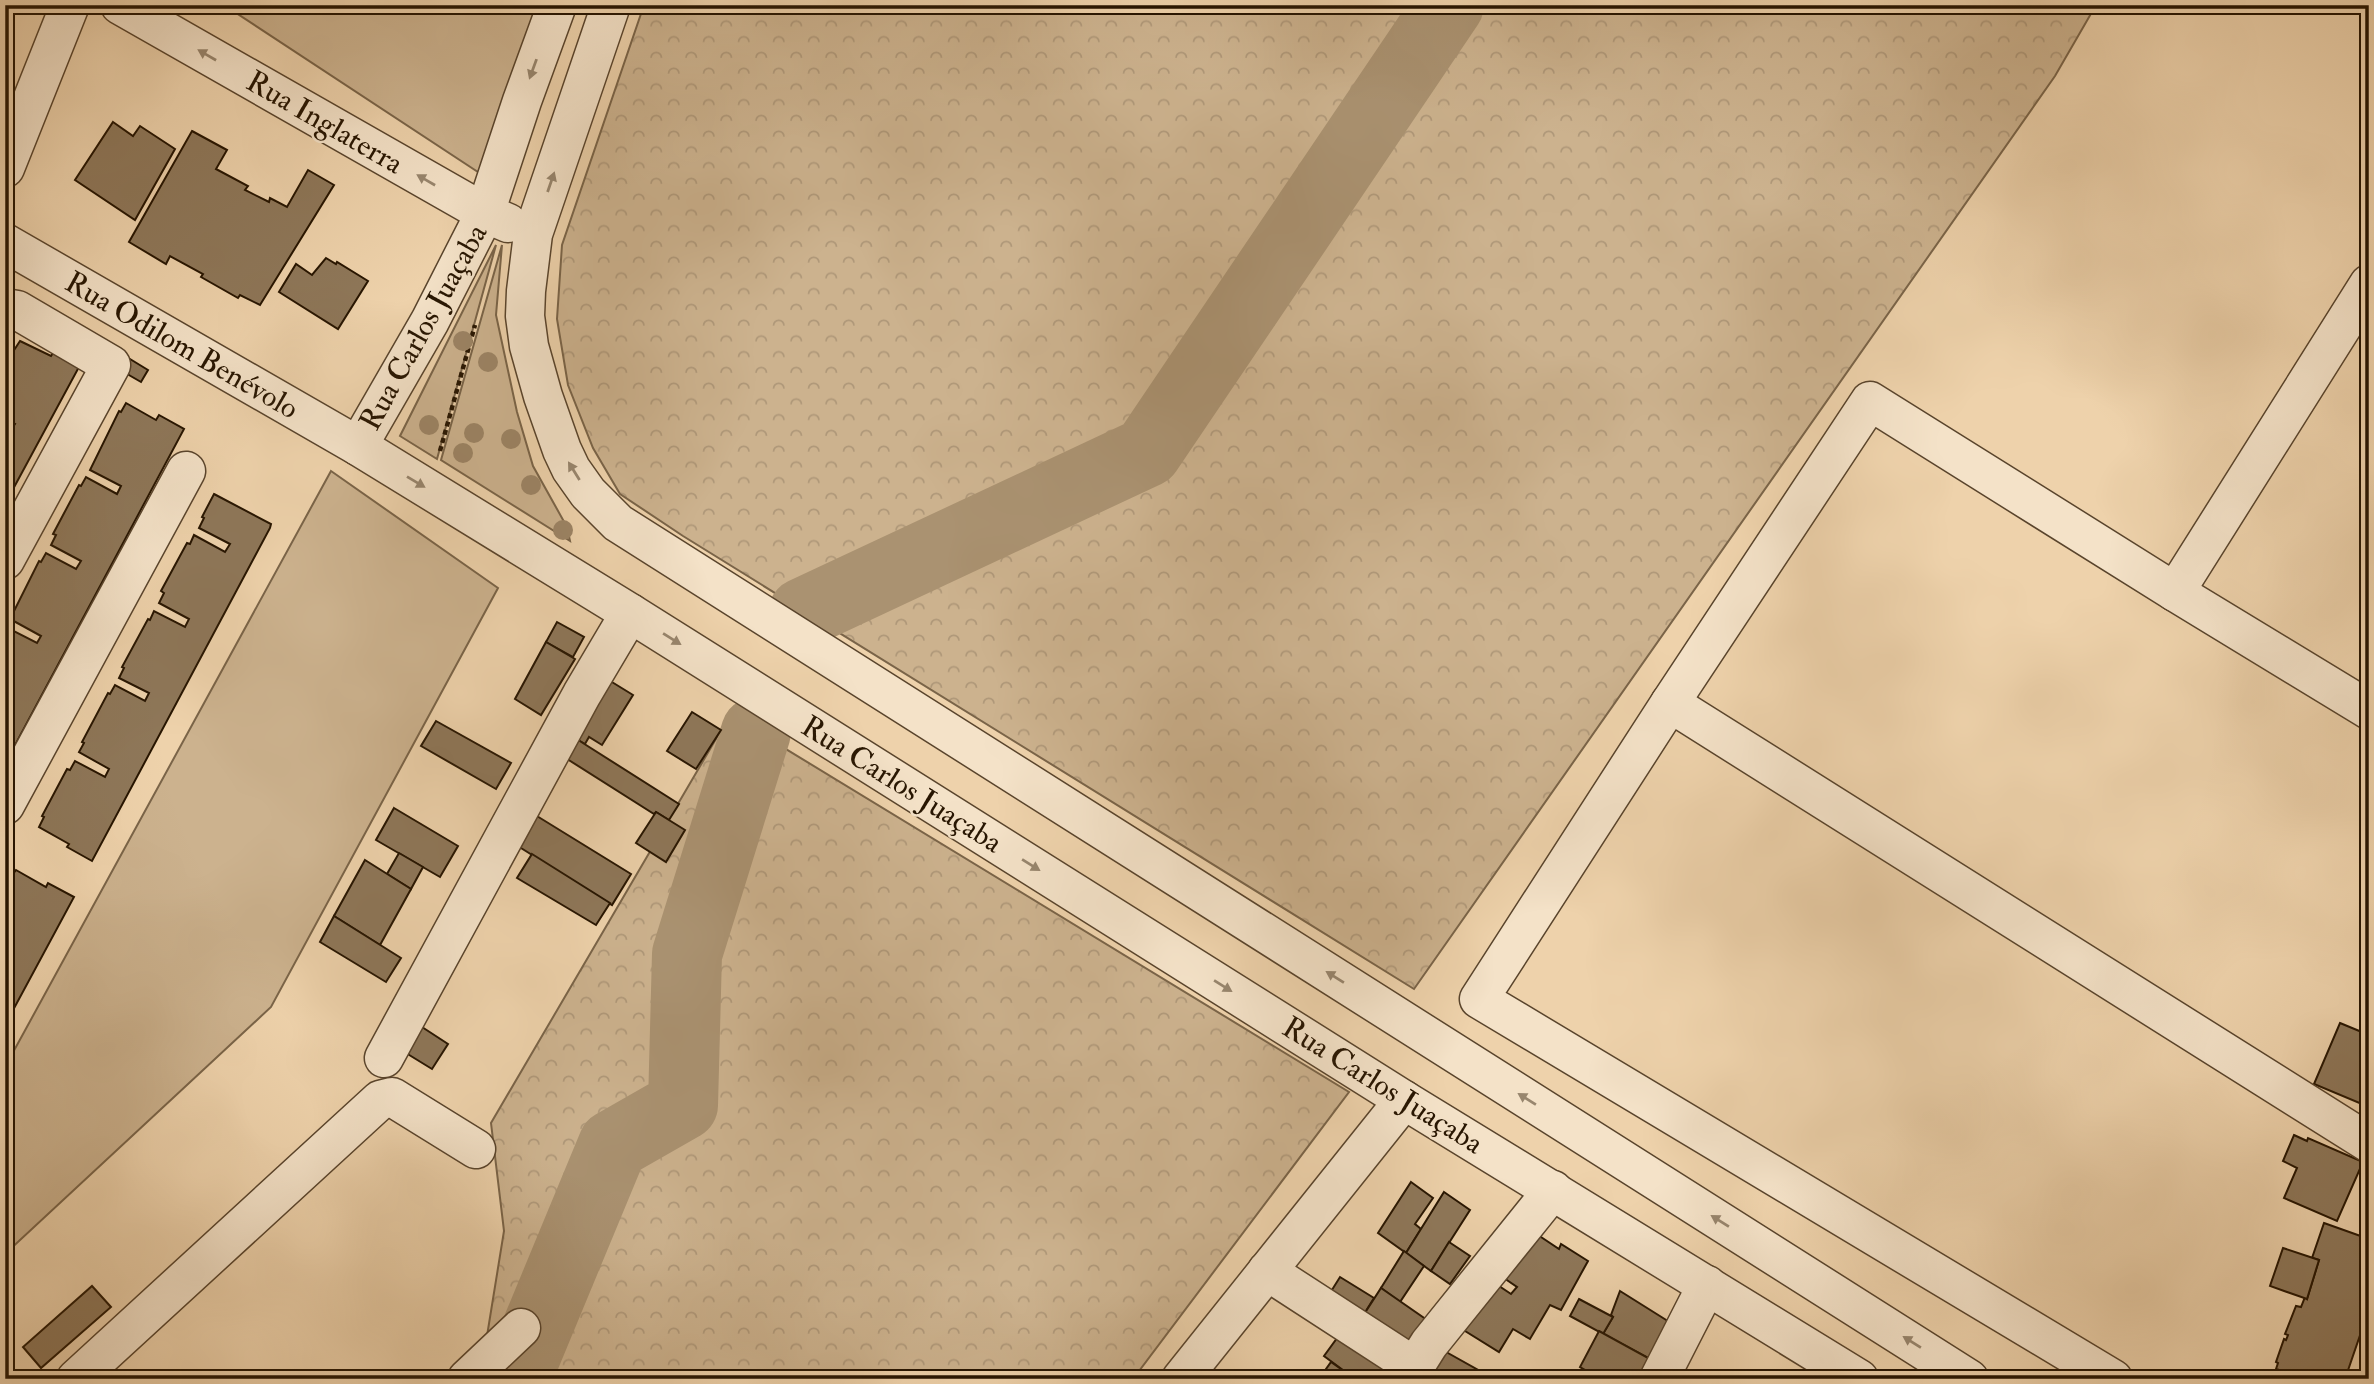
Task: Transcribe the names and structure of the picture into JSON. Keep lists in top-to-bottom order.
{
  "streets": {
    "street": ["Rua Inglaterra", "Rua Carlos Juaçaba", "Rua Odilom Benévolo"]
  },
  "crossings": [
    ["Rua Inglaterra", "Rua Carlos Juaçaba"],
    ["Rua Carlos Juaçaba", "Rua Odilom Benévolo"]
  ],
  "one_way": ["Rua Inglaterra"]
}
